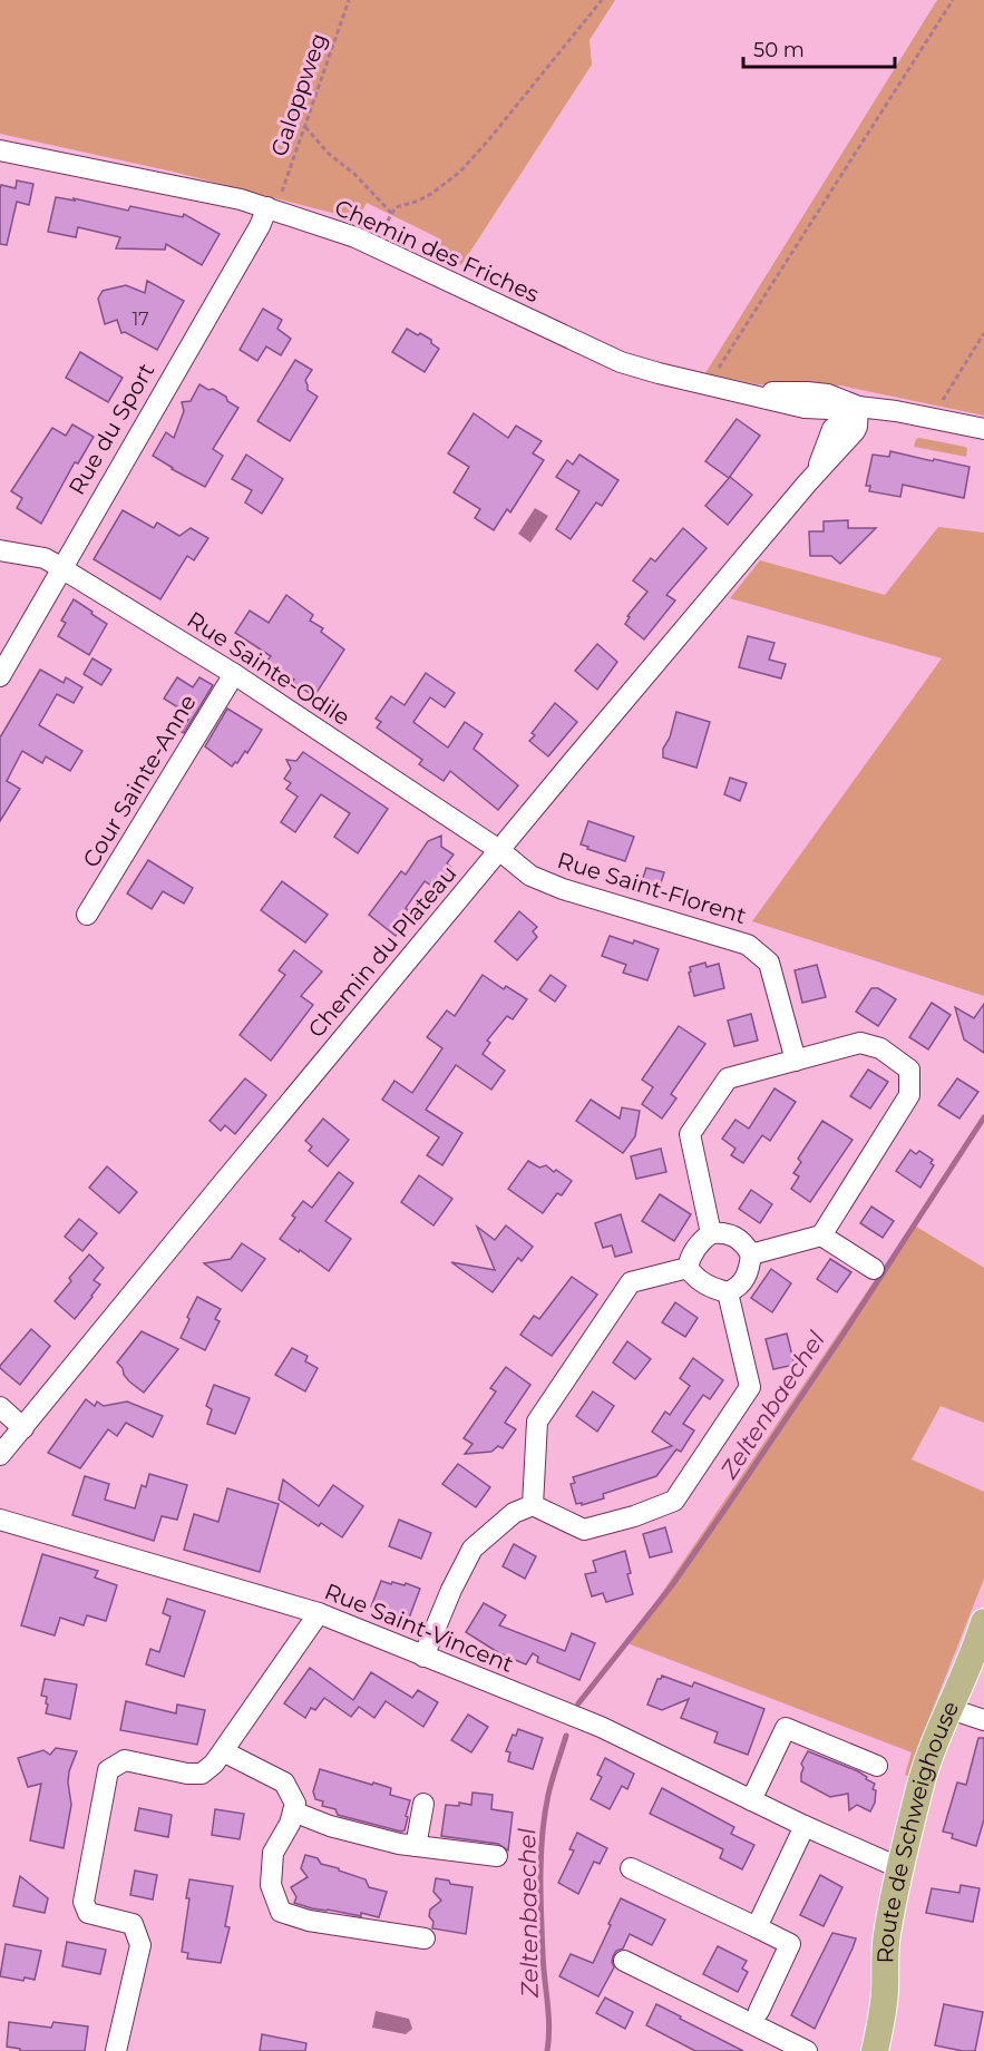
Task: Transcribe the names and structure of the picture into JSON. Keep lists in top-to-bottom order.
{
  "streets": {
    "main road": ["Route de Schweighouse"],
    "street": [
      "Chemin des Friches",
      "Rue du Sport",
      "Rue Sainte-Odile",
      "Cour Sainte-Anne",
      "Rue Saint-Florent",
      "Chemin du Plateau",
      "Rue Saint-Vincent"
    ],
    "path": ["Galoppweg"]
  },
  "crossings": [
    ["Galoppweg", "Chemin des Friches"],
    ["Galoppweg", "Rue du Sport"],
    ["Chemin des Friches", "Rue du Sport"],
    ["Chemin des Friches", "Chemin du Plateau"],
    ["Rue du Sport", "Rue Sainte-Odile"],
    ["Rue Sainte-Odile", "Cour Sainte-Anne"],
    ["Rue Sainte-Odile", "Rue Saint-Florent"],
    ["Rue Sainte-Odile", "Chemin du Plateau"],
    ["Rue Saint-Florent", "Chemin du Plateau"],
    ["Rue Saint-Vincent", "Route de Schweighouse"]
  ],
  "water": ["Zeltenbaechel"],
  "house_numbers": ["17"],
  "scale_bar": "50 m"
}
